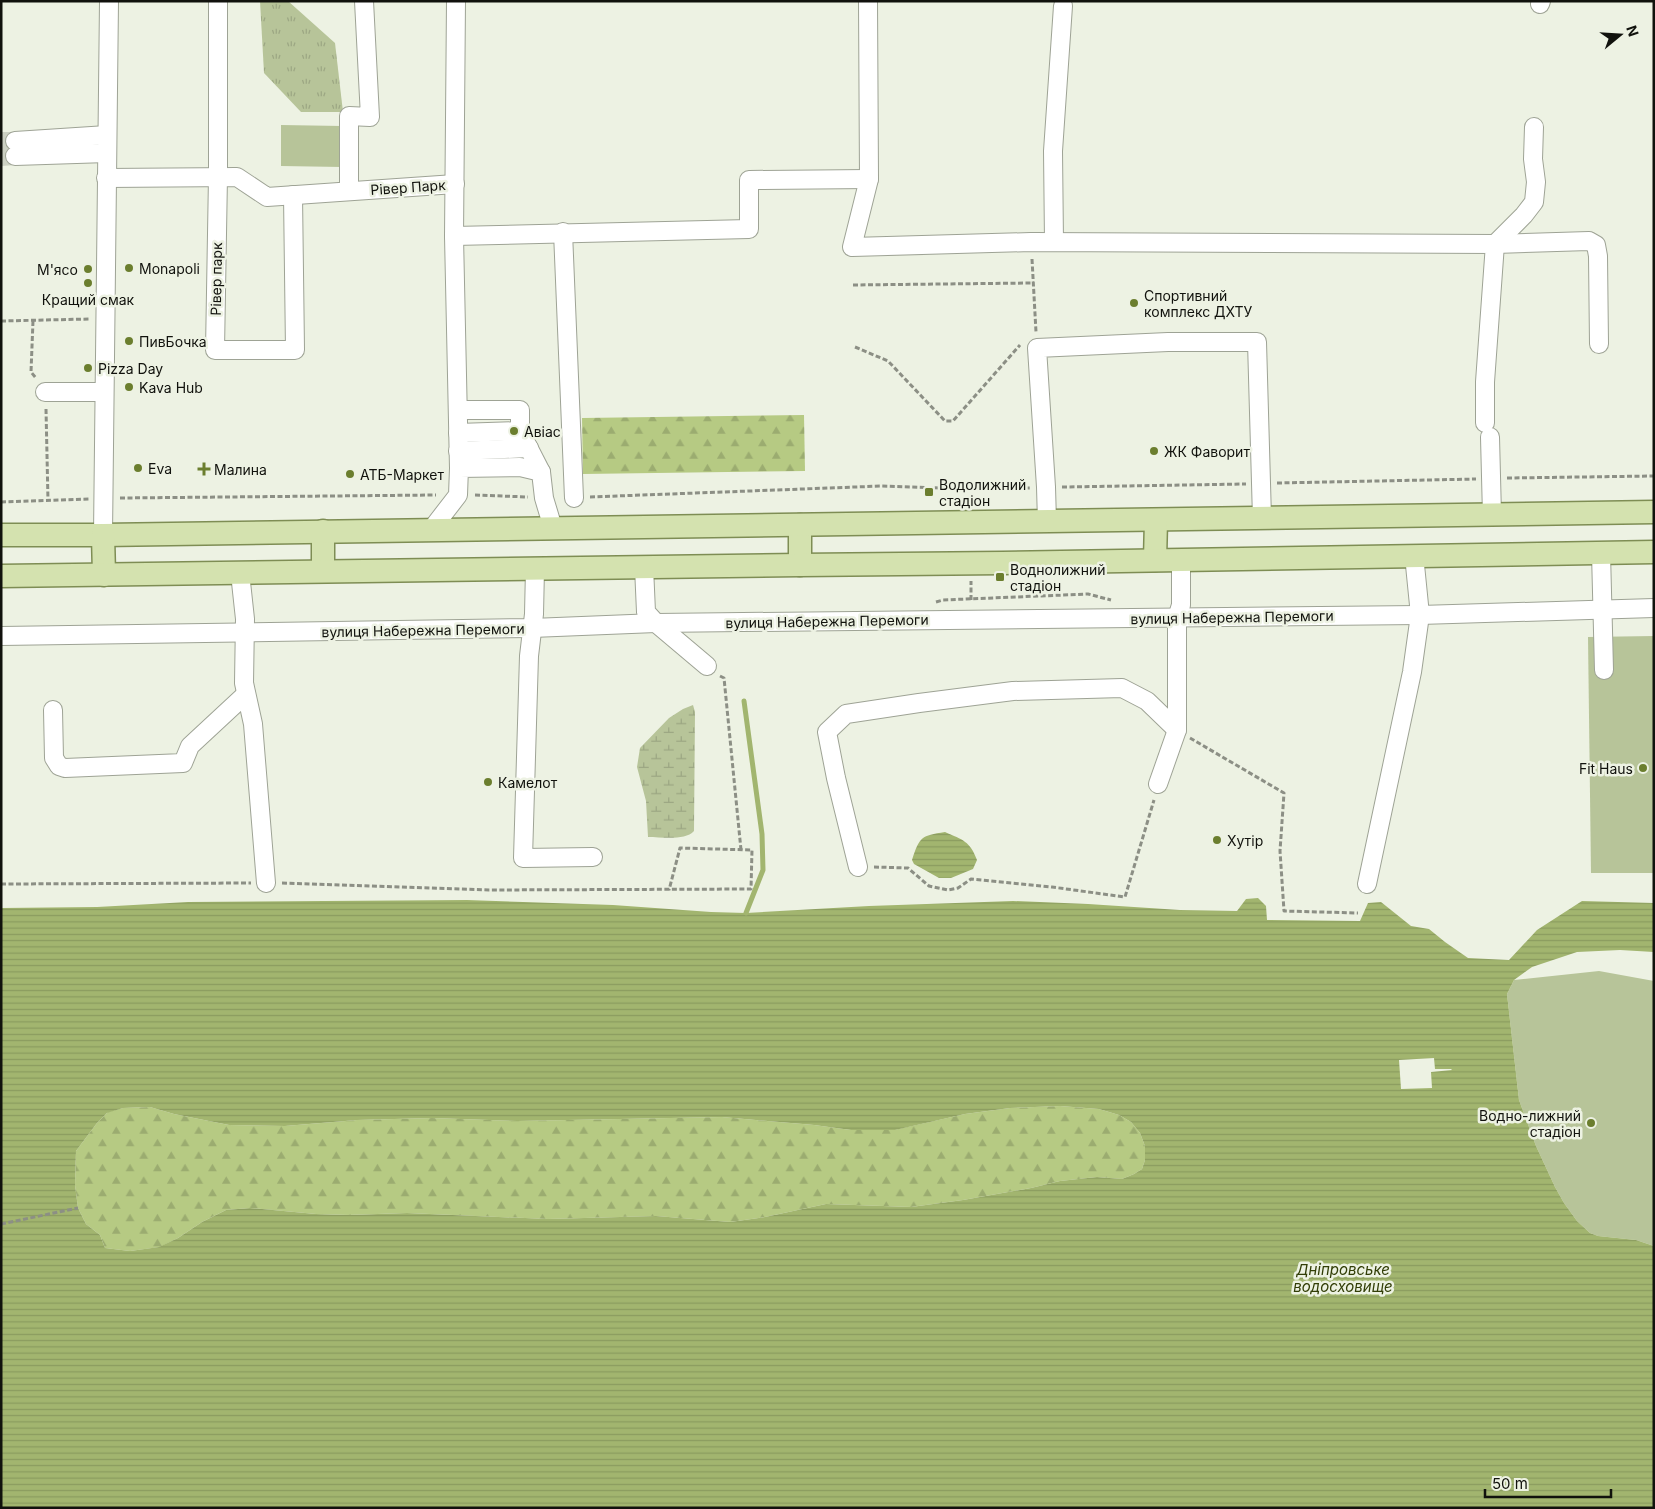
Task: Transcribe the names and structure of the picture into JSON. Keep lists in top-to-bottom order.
{
  "streets": {
    "street": ["Рівер Парк", "Рівер парк", "вулиця Набережна Перемоги"]
  },
  "crossings": [
    ["Рівер Парк", "Рівер парк"]
  ],
  "water": ["Дніпровське водосховище"],
  "places": {
    "other": [
      "Monapoli",
      "М'ясо",
      "Кращий смак",
      "Спортивний комплекс ДХТУ",
      "ПивБочка",
      "Pizza Day",
      "Kava Hub",
      "Авіас",
      "ЖК Фаворит",
      "Eva",
      "АТБ-Маркет",
      "Fit Haus",
      "Камелот",
      "Хутір",
      "Водно-лижний стадіон"
    ],
    "health": ["Малина"],
    "transit": ["Водолижний стадіон", "Воднолижний стадіон"]
  },
  "scale_bar": "50 m",
  "north": "right"
}
